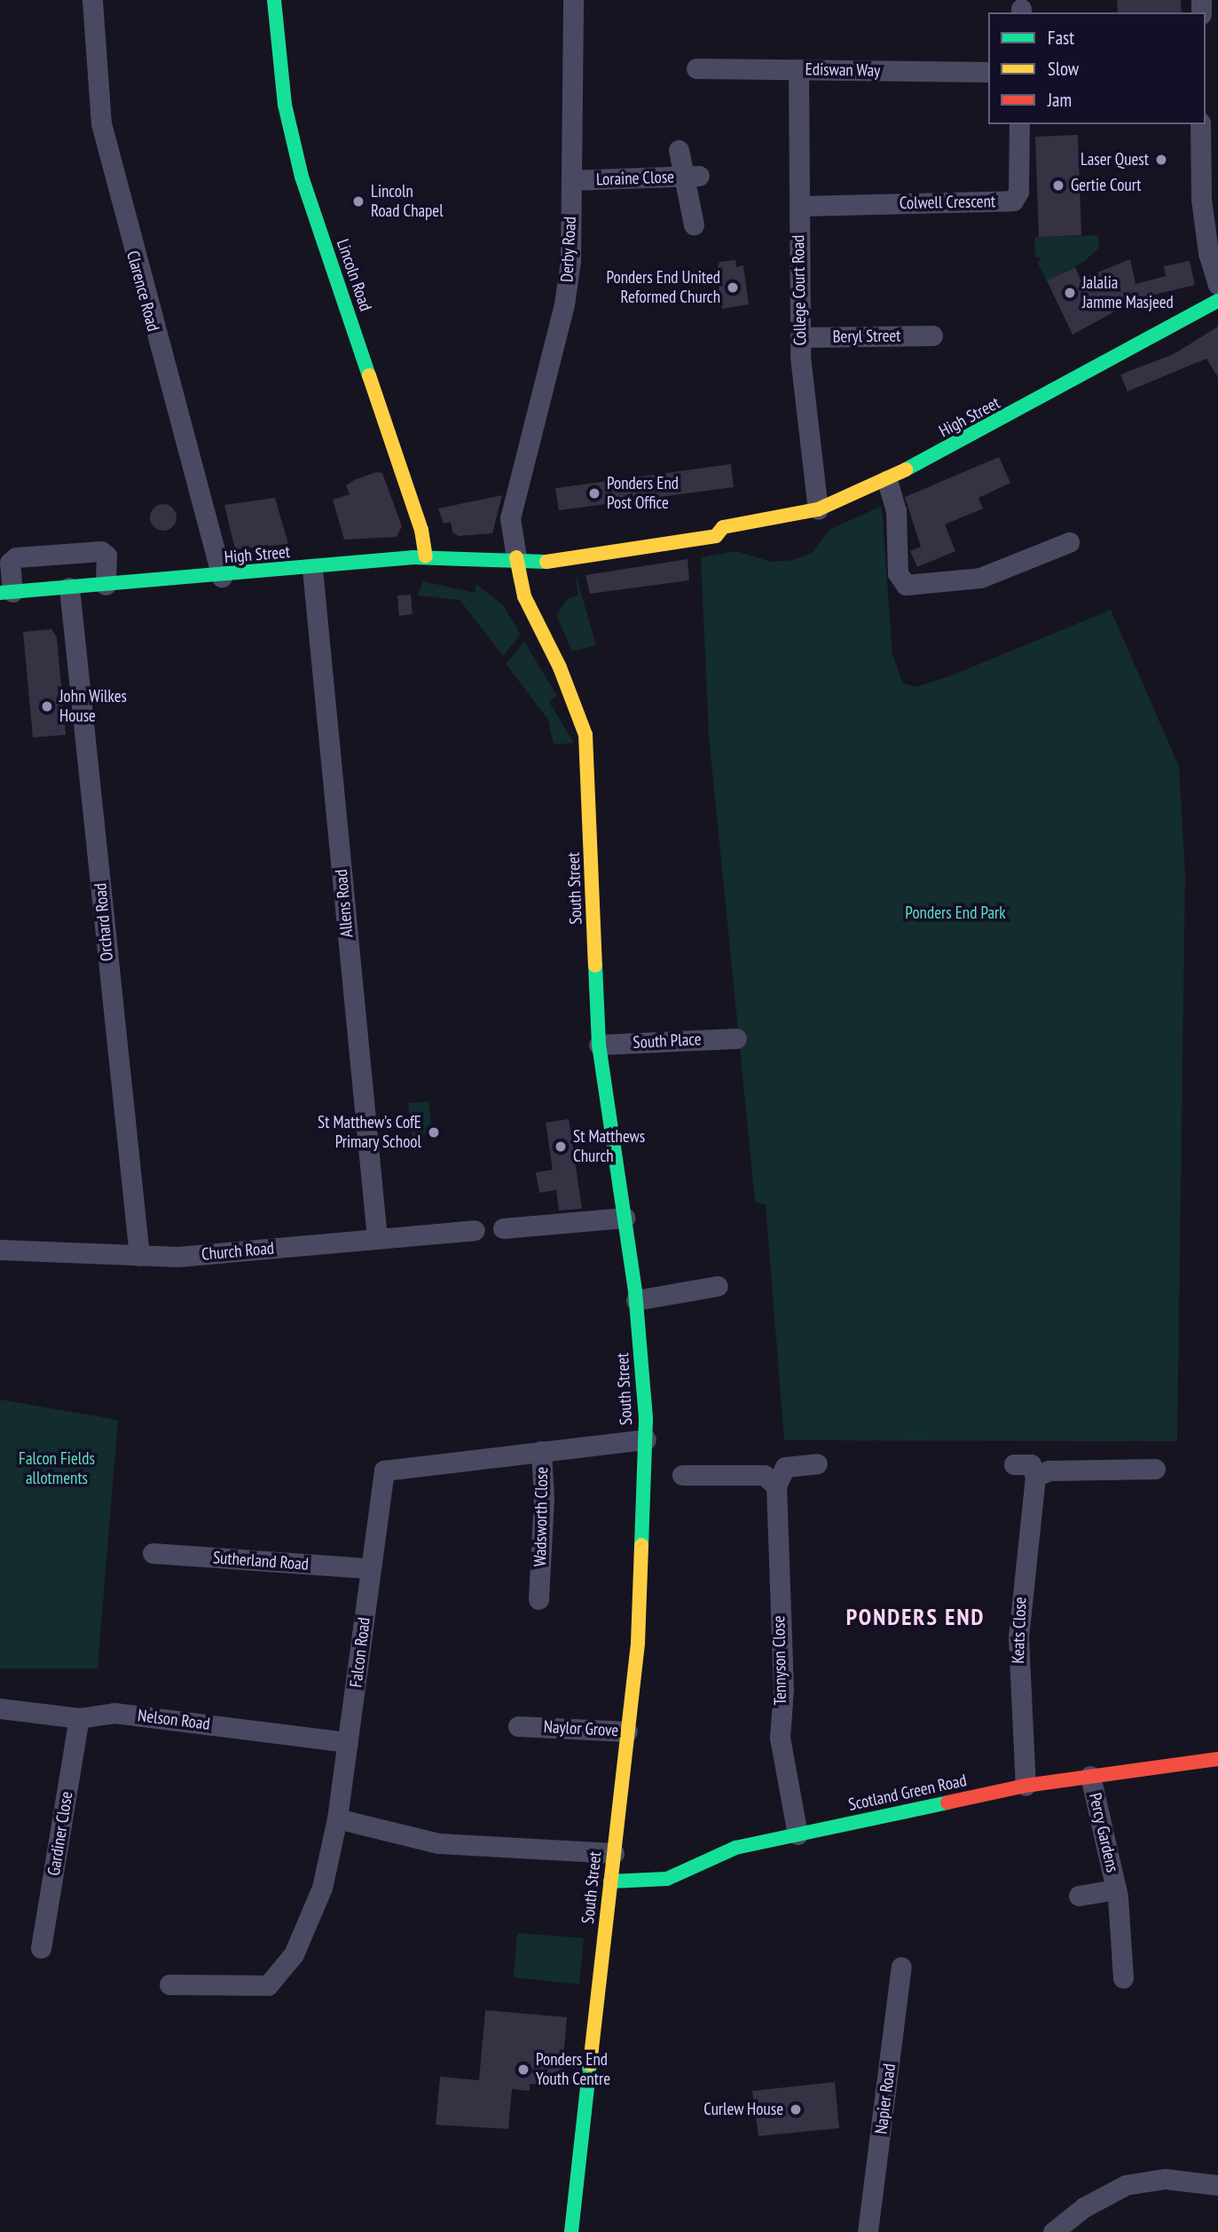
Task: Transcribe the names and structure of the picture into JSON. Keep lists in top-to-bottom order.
{
  "streets": {
    "street": [
      "Ediswan Way",
      "Loraine Close",
      "Colwell Crescent",
      "Derby Road",
      "Lincoln Road",
      "College Court Road",
      "Clarence Road",
      "Beryl Street",
      "High Street",
      "South Street",
      "Allens Road",
      "Orchard Road",
      "South Place",
      "Church Road",
      "Wadsworth Close",
      "Sutherland Road",
      "Keats Close",
      "Falcon Road",
      "Tennyson Close",
      "Nelson Road",
      "Naylor Grove",
      "Scotland Green Road",
      "Percy Gardens",
      "Gardiner Close",
      "Napier Road"
    ]
  },
  "crossings": [
    ["Ediswan Way", "College Court Road"],
    ["Loraine Close", "Derby Road"],
    ["Colwell Crescent", "College Court Road"],
    ["Derby Road", "High Street"],
    ["Derby Road", "South Street"],
    ["Lincoln Road", "High Street"],
    ["College Court Road", "Beryl Street"],
    ["College Court Road", "High Street"],
    ["Clarence Road", "High Street"],
    ["High Street", "South Street"],
    ["High Street", "Allens Road"],
    ["High Street", "Orchard Road"],
    ["South Street", "South Place"],
    ["South Street", "Falcon Road"],
    ["South Street", "Naylor Grove"],
    ["South Street", "Scotland Green Road"],
    ["Allens Road", "Church Road"],
    ["Orchard Road", "Church Road"],
    ["Wadsworth Close", "Falcon Road"],
    ["Sutherland Road", "Falcon Road"],
    ["Keats Close", "Scotland Green Road"],
    ["Falcon Road", "Nelson Road"],
    ["Tennyson Close", "Scotland Green Road"],
    ["Nelson Road", "Gardiner Close"],
    ["Scotland Green Road", "Percy Gardens"]
  ],
  "districts": ["PONDERS END"],
  "parks": ["Ponders End Park", "Falcon Fields allotments"],
  "places": [
    "Laser Quest",
    "Gertie Court",
    "Lincoln Road Chapel",
    "Ponders End United Reformed Church",
    "Jalalia Jamme Masjeed",
    "Ponders End Post Office",
    "John Wilkes House",
    "St Matthew's CofE Primary School",
    "St Matthews Church",
    "Ponders End Youth Centre",
    "Curlew House"
  ],
  "legend": ["Fast", "Slow", "Jam"]
}
